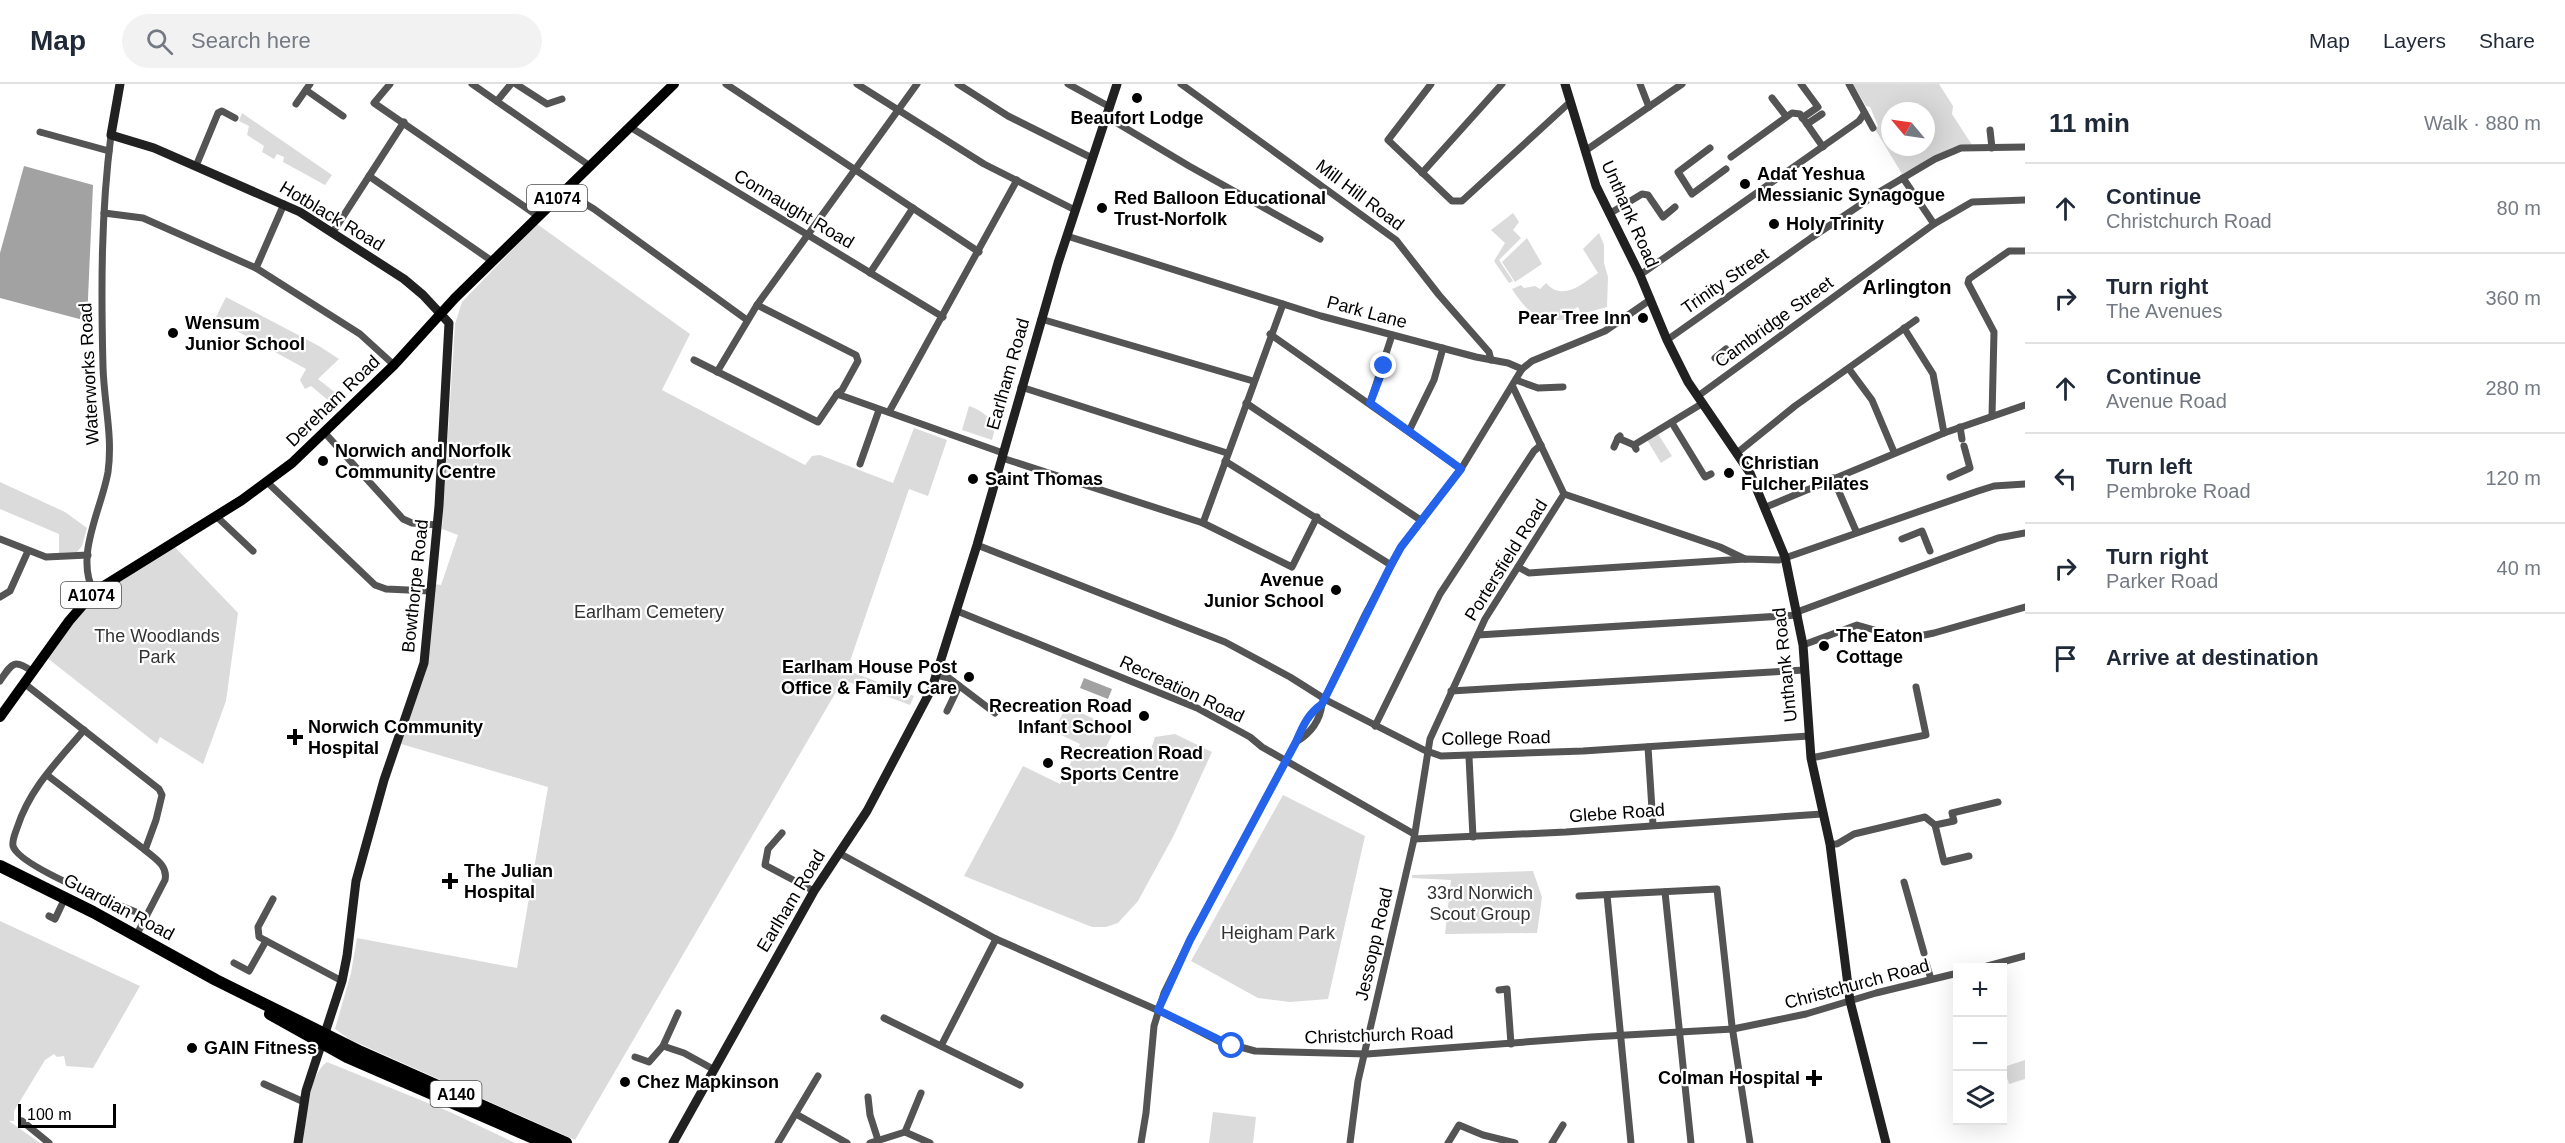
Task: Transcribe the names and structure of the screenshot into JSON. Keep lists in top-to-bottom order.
{
  "streets": {
    "highway": ["Guardian Road", "A140"],
    "main road": ["A1074", "Dereham Road"],
    "street": [
      "Mill Hill Road",
      "Connaught Road",
      "Unthank Road",
      "Hotblack Road",
      "Trinity Street",
      "Park Lane",
      "Cambridge Street",
      "Waterworks Road",
      "Earlham Road",
      "Portersfield Road",
      "Bowthorpe Road",
      "Recreation Road",
      "College Road",
      "Glebe Road",
      "Jessopp Road",
      "Christchurch Road"
    ]
  },
  "crossings": [
    ["Mill Hill Road", "Park Lane"],
    ["Connaught Road", "Dereham Road"],
    ["Unthank Road", "Trinity Street"],
    ["Unthank Road", "Cambridge Street"],
    ["Unthank Road", "College Road"],
    ["Unthank Road", "Glebe Road"],
    ["Unthank Road", "Christchurch Road"],
    ["Hotblack Road", "Waterworks Road"],
    ["Hotblack Road", "Dereham Road"],
    ["Hotblack Road", "Bowthorpe Road"],
    ["Park Lane", "Earlham Road"],
    ["Waterworks Road", "Dereham Road"],
    ["Earlham Road", "Recreation Road"],
    ["Earlham Road", "College Road"],
    ["Earlham Road", "Christchurch Road"],
    ["Dereham Road", "Bowthorpe Road"],
    ["Portersfield Road", "College Road"],
    ["Portersfield Road", "Jessopp Road"],
    ["Bowthorpe Road", "Guardian Road"],
    ["Bowthorpe Road", "A140"],
    ["Recreation Road", "Glebe Road"],
    ["Recreation Road", "Jessopp Road"],
    ["College Road", "Jessopp Road"],
    ["Glebe Road", "Jessopp Road"],
    ["Guardian Road", "A140"],
    ["Jessopp Road", "Christchurch Road"]
  ],
  "districts": ["Arlington"],
  "parks": [
    "Earlham Cemetery",
    "The Woodlands Park",
    "33rd Norwich Scout Group",
    "Heigham Park"
  ],
  "places": {
    "other": [
      "Beaufort Lodge",
      "Adat Yeshua Messianic Synagogue",
      "Red Balloon Educational Trust-Norfolk",
      "Holy Trinity",
      "Pear Tree Inn",
      "Wensum Junior School",
      "Norwich and Norfolk Community Centre",
      "Christian Fulcher Pilates",
      "Saint Thomas",
      "Avenue Junior School",
      "The Eaton Cottage",
      "Earlham House Post Office & Family Care",
      "Recreation Road Infant School",
      "Recreation Road Sports Centre",
      "GAIN Fitness",
      "Chez Mapkinson"
    ],
    "health": ["Norwich Community Hospital", "The Julian Hospital", "Colman Hospital"]
  },
  "scale_bar": "100 m",
  "north": "top left",
  "page": {
    "header": "Map",
    "search": "Search here",
    "nav": ["Map", "Layers", "Share"],
    "heading": ["11 min", "Walk · 880 m"],
    "list": [
      ["Continue", "Christchurch Road", "80 m"],
      ["Turn right", "The Avenues", "360 m"],
      ["Continue", "Avenue Road", "280 m"],
      ["Turn left", "Pembroke Road", "120 m"],
      ["Turn right", "Parker Road", "40 m"],
      "Arrive at destination"
    ],
    "map_buttons": ["+", "−"],
    "scale": "100 m"
  }
}
